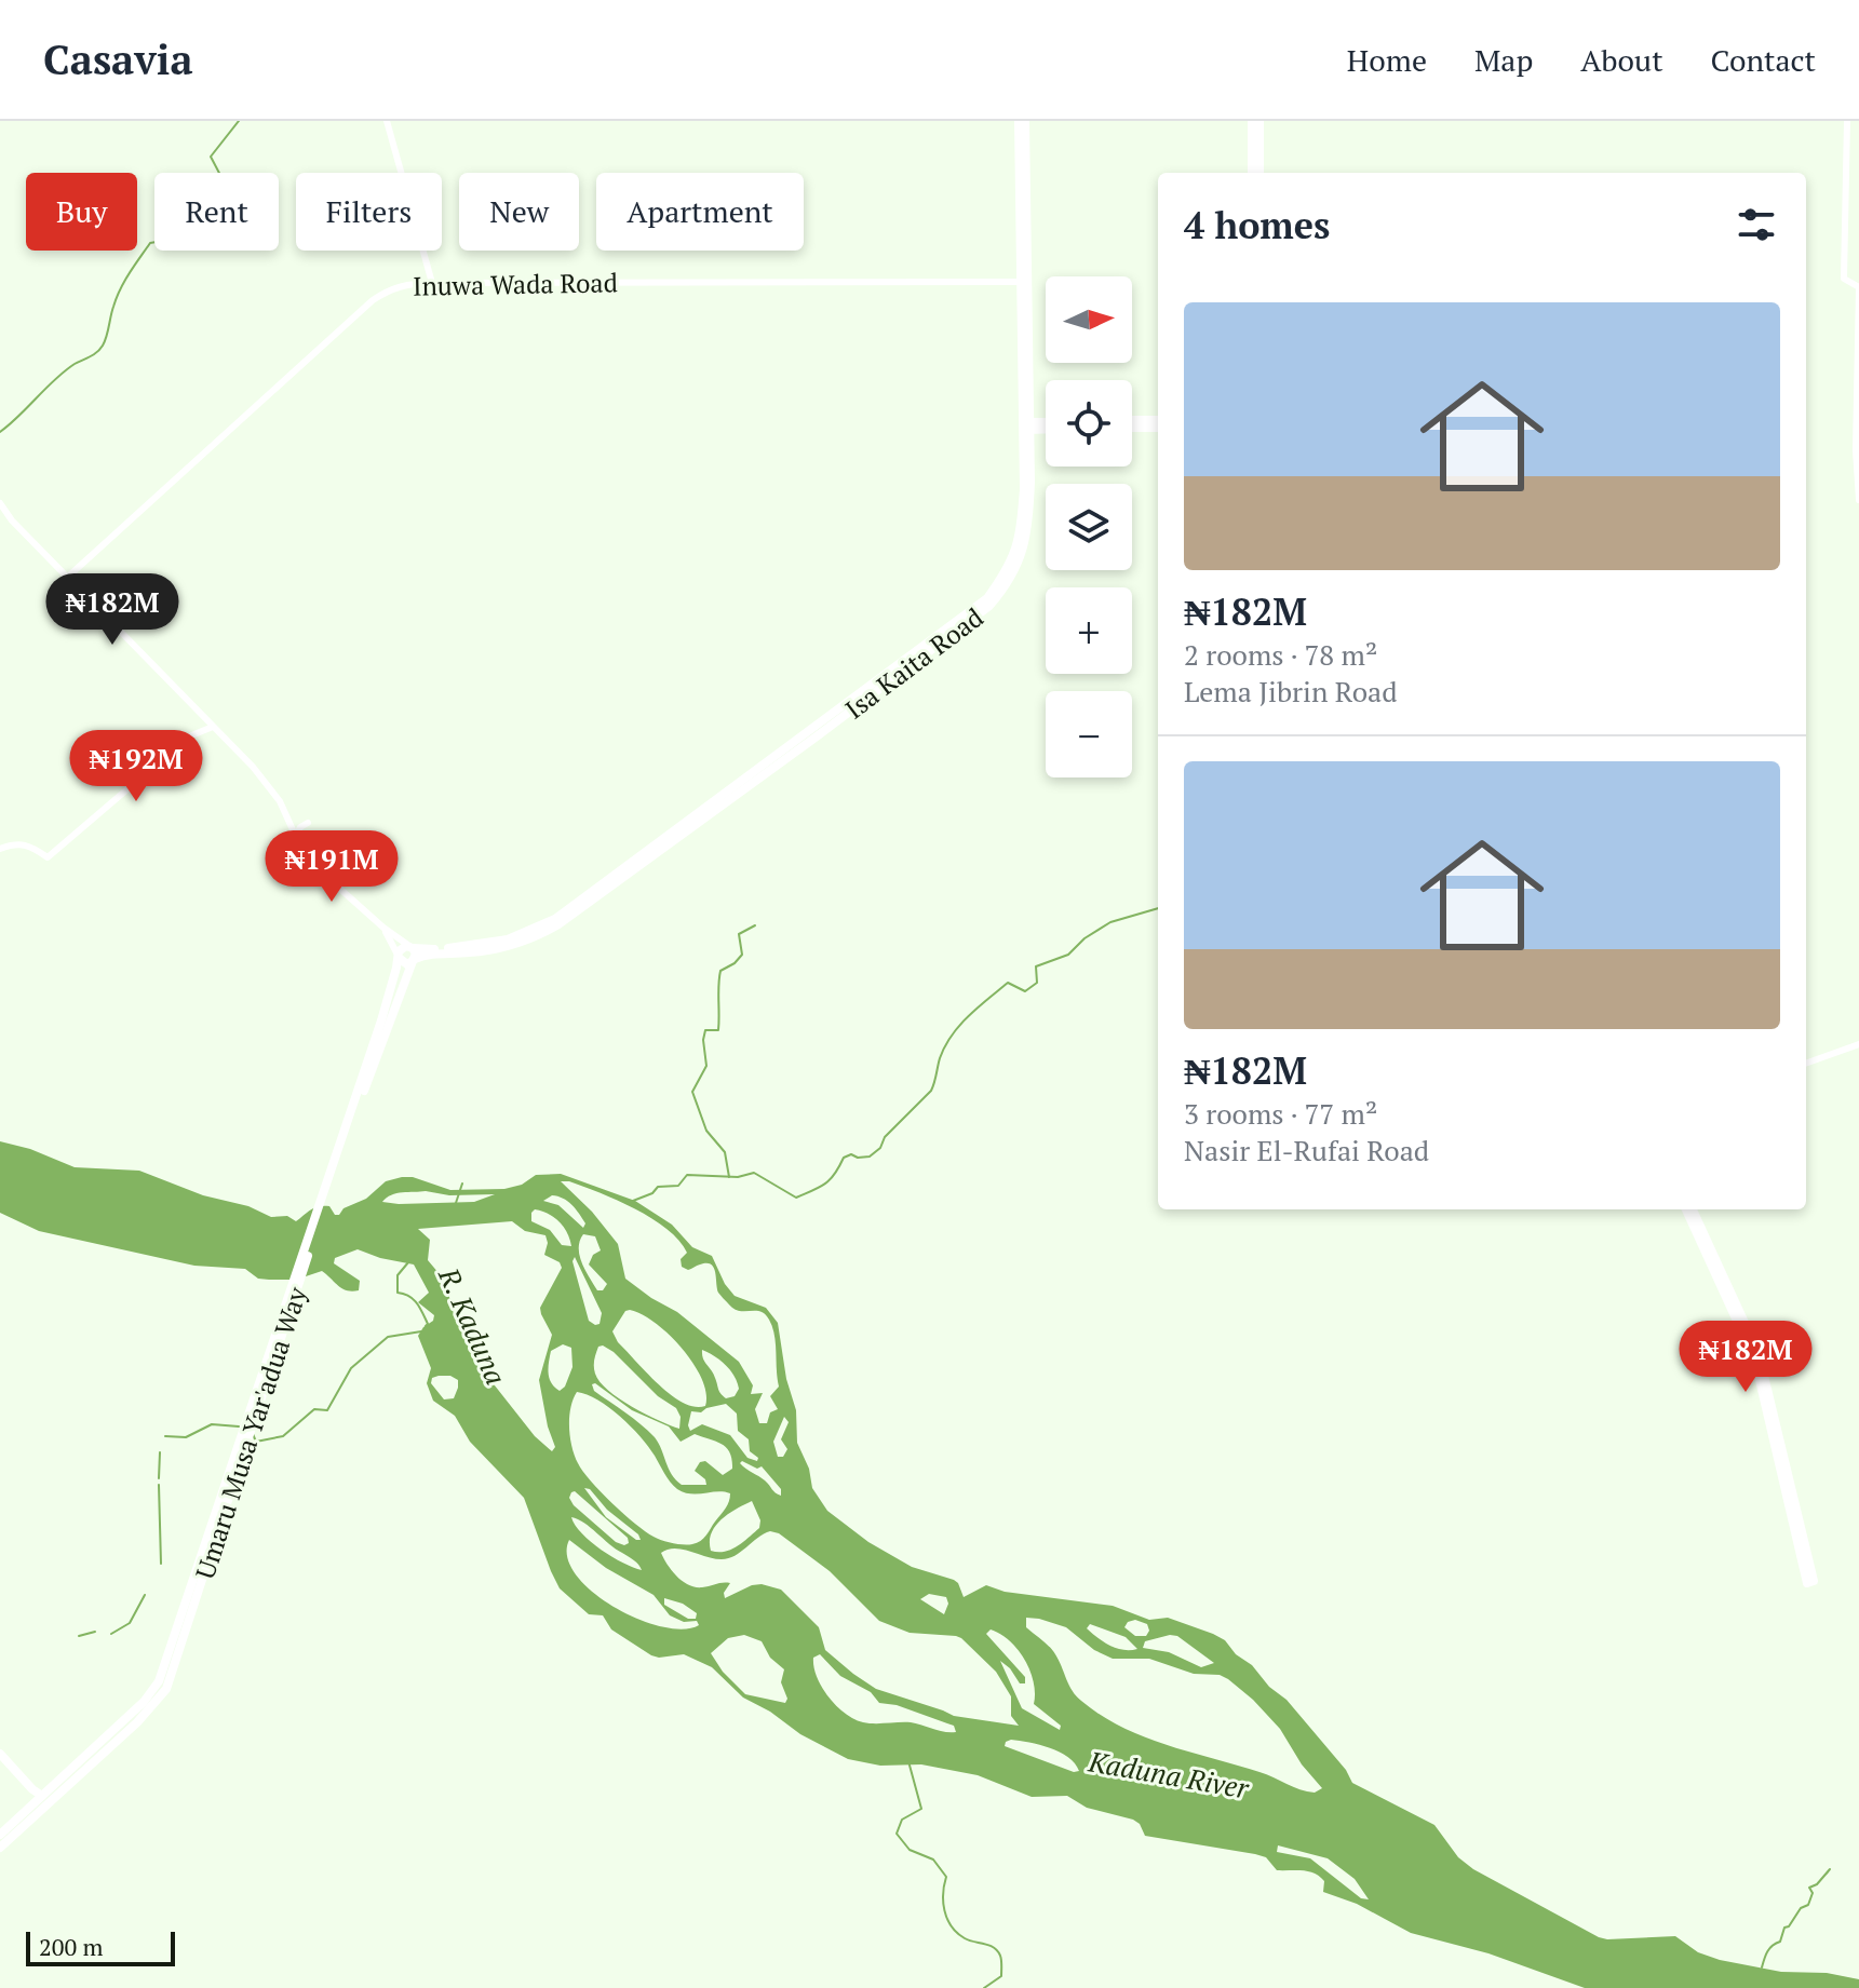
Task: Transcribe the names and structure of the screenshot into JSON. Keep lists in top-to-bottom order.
{
  "streets": {
    "main road": ["Isa Kaita Road", "Umaru Musa Yar'adua Way"],
    "street": ["Inuwa Wada Road"]
  },
  "crossings": [
    ["Inuwa Wada Road", "Isa Kaita Road"],
    ["Isa Kaita Road", "Umaru Musa Yar'adua Way"]
  ],
  "water": ["R. Kaduna", "Kaduna River"],
  "scale_bar": "200 m",
  "north": "right",
  "page": {
    "header": "Casavia",
    "nav": [
      "Home",
      "Map",
      "About",
      "Contact"
    ],
    "chip": [
      "Buy",
      "Rent",
      "Filters",
      "New",
      "Apartment"
    ],
    "heading": "4 homes",
    "map_buttons": ["+", "−"],
    "list": [
      {
        "name": "₦182M",
        "note": "2 rooms · 78 m² · Lema Jibrin Road"
      },
      {
        "name": "₦182M",
        "note": "3 rooms · 77 m² · Nasir El-Rufai Road"
      }
    ],
    "price": [
      "₦182M",
      "₦192M",
      "₦191M",
      "₦182M"
    ],
    "scale": "200 m"
  }
}
